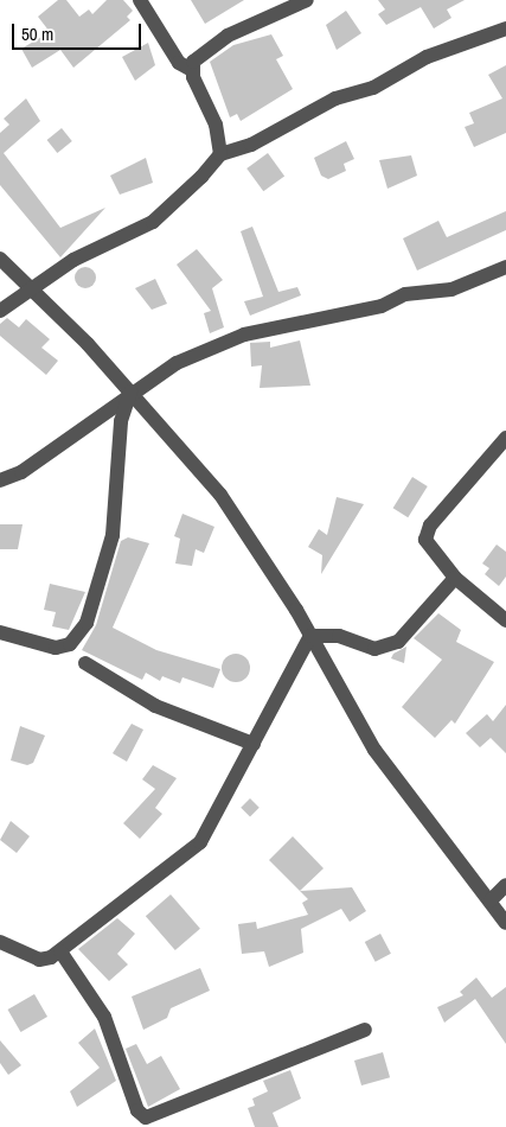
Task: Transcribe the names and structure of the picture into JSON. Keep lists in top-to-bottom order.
{
  "scale_bar": "50 m"
}
